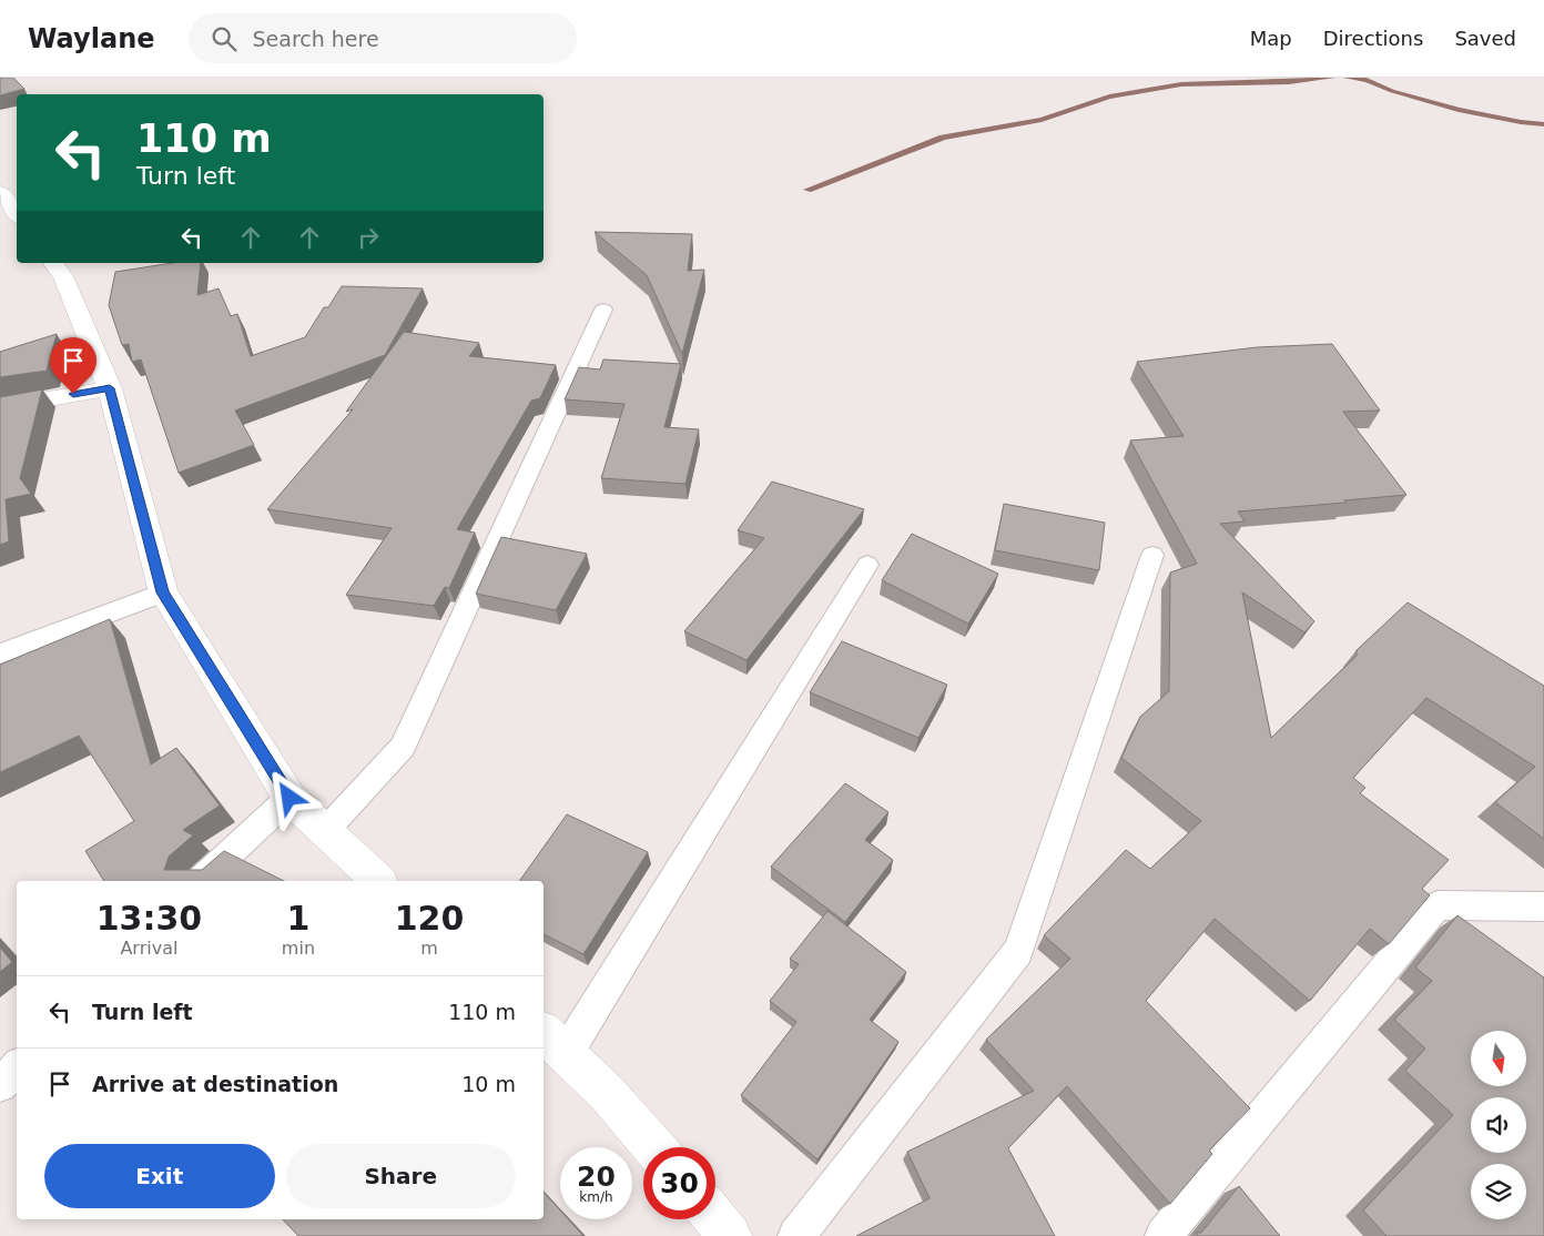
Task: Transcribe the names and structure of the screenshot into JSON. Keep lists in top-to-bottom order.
{
  "north": "bottom",
  "page": {
    "header": "Waylane",
    "search": "Search here",
    "nav": ["Map", "Directions", "Saved"],
    "turn": ["110 m", "Turn left"],
    "eta": [
      "13:30",
      "Arrival",
      "1",
      "min",
      "120",
      "m"
    ],
    "list": [
      {
        "name": "Turn left",
        "value": "110 m"
      },
      {
        "name": "Arrive at destination",
        "value": "10 m"
      }
    ],
    "buttons": ["Exit", "Share"],
    "speed": "20 km/h",
    "limit": "30"
  }
}
